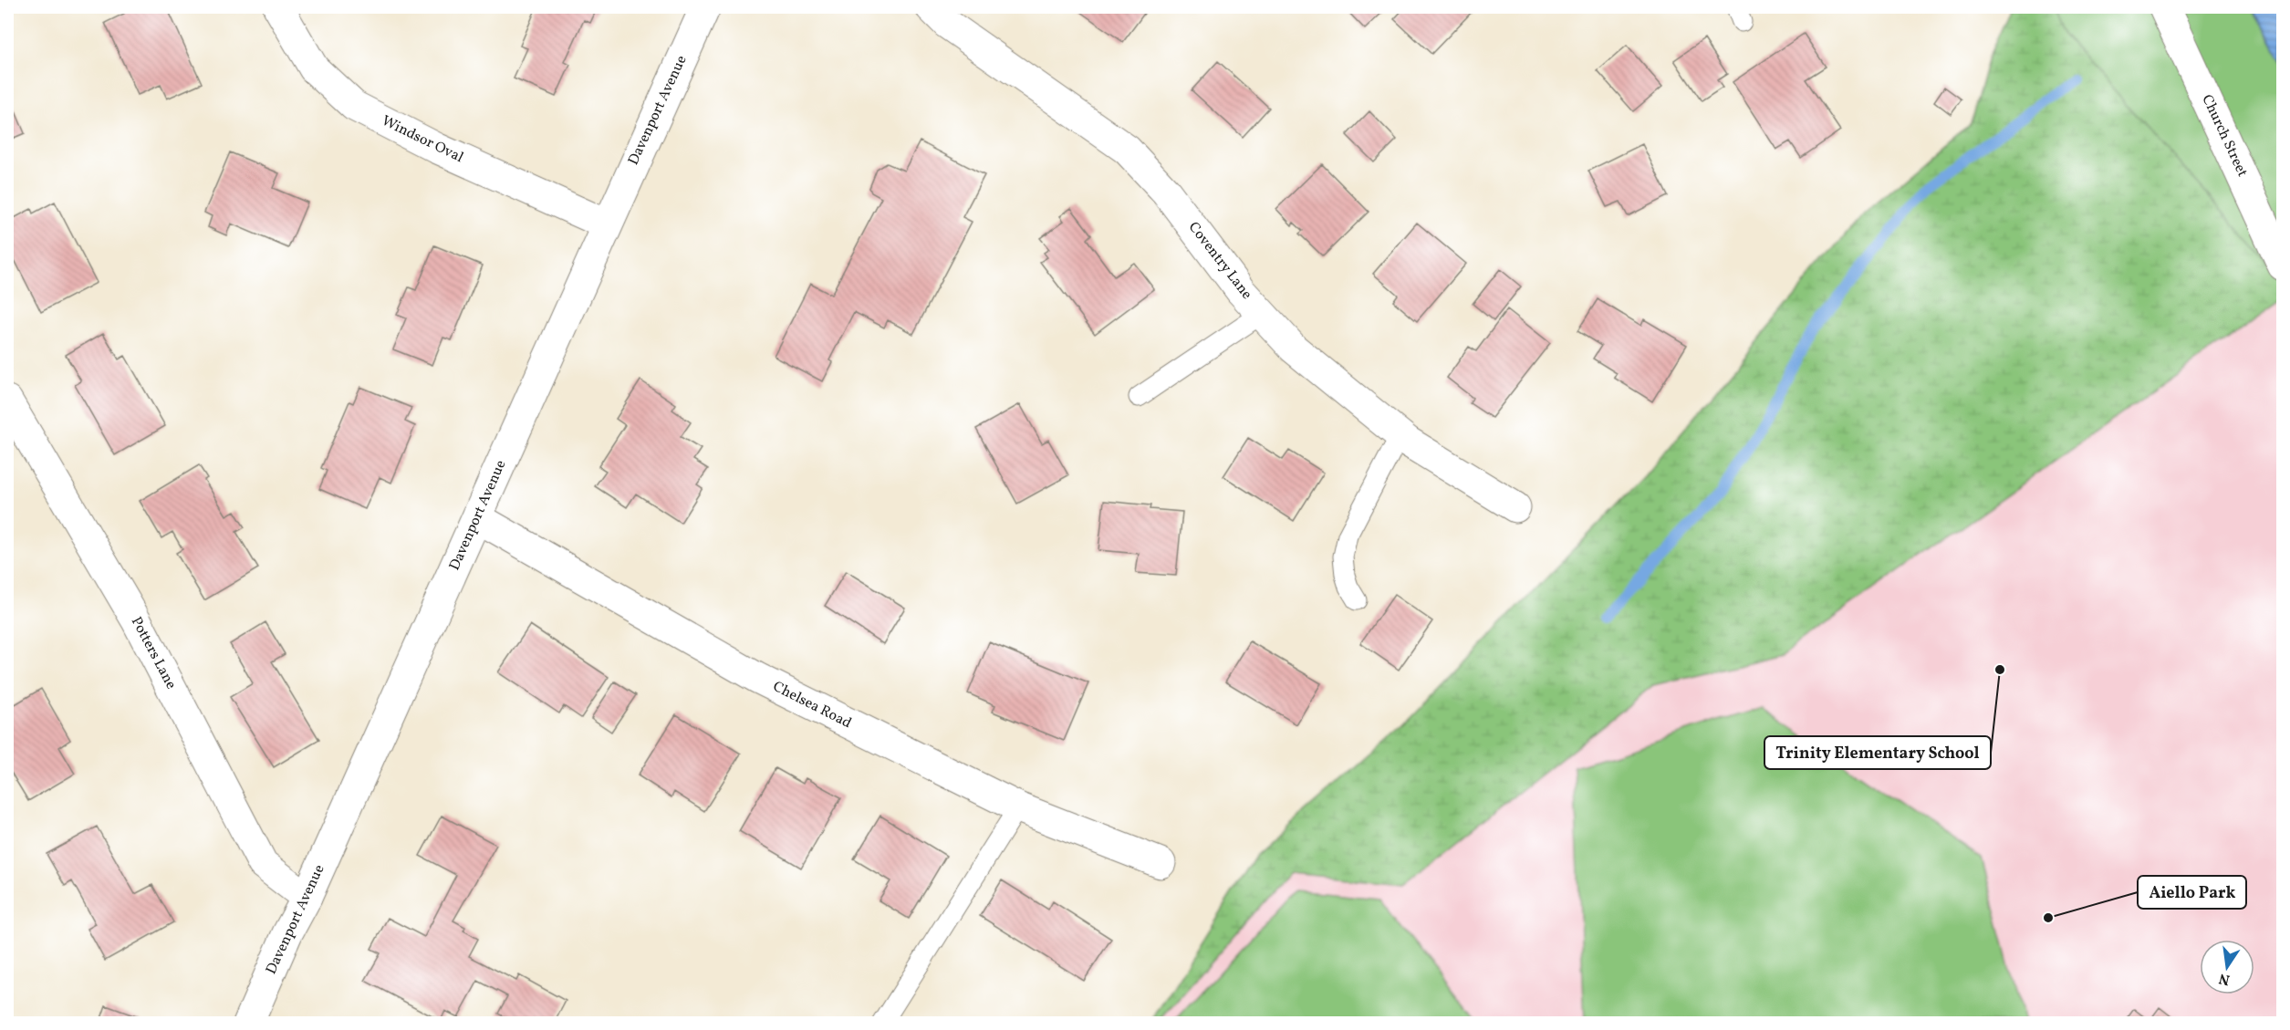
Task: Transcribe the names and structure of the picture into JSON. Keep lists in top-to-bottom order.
{
  "streets": {
    "street": [
      "Davenport Avenue",
      "Church Street",
      "Windsor Oval",
      "Coventry Lane",
      "Potters Lane",
      "Chelsea Road"
    ]
  },
  "crossings": [
    ["Davenport Avenue", "Windsor Oval"],
    ["Davenport Avenue", "Potters Lane"],
    ["Davenport Avenue", "Chelsea Road"]
  ],
  "places": ["Trinity Elementary School", "Aiello Park"],
  "north": "bottom"
}
